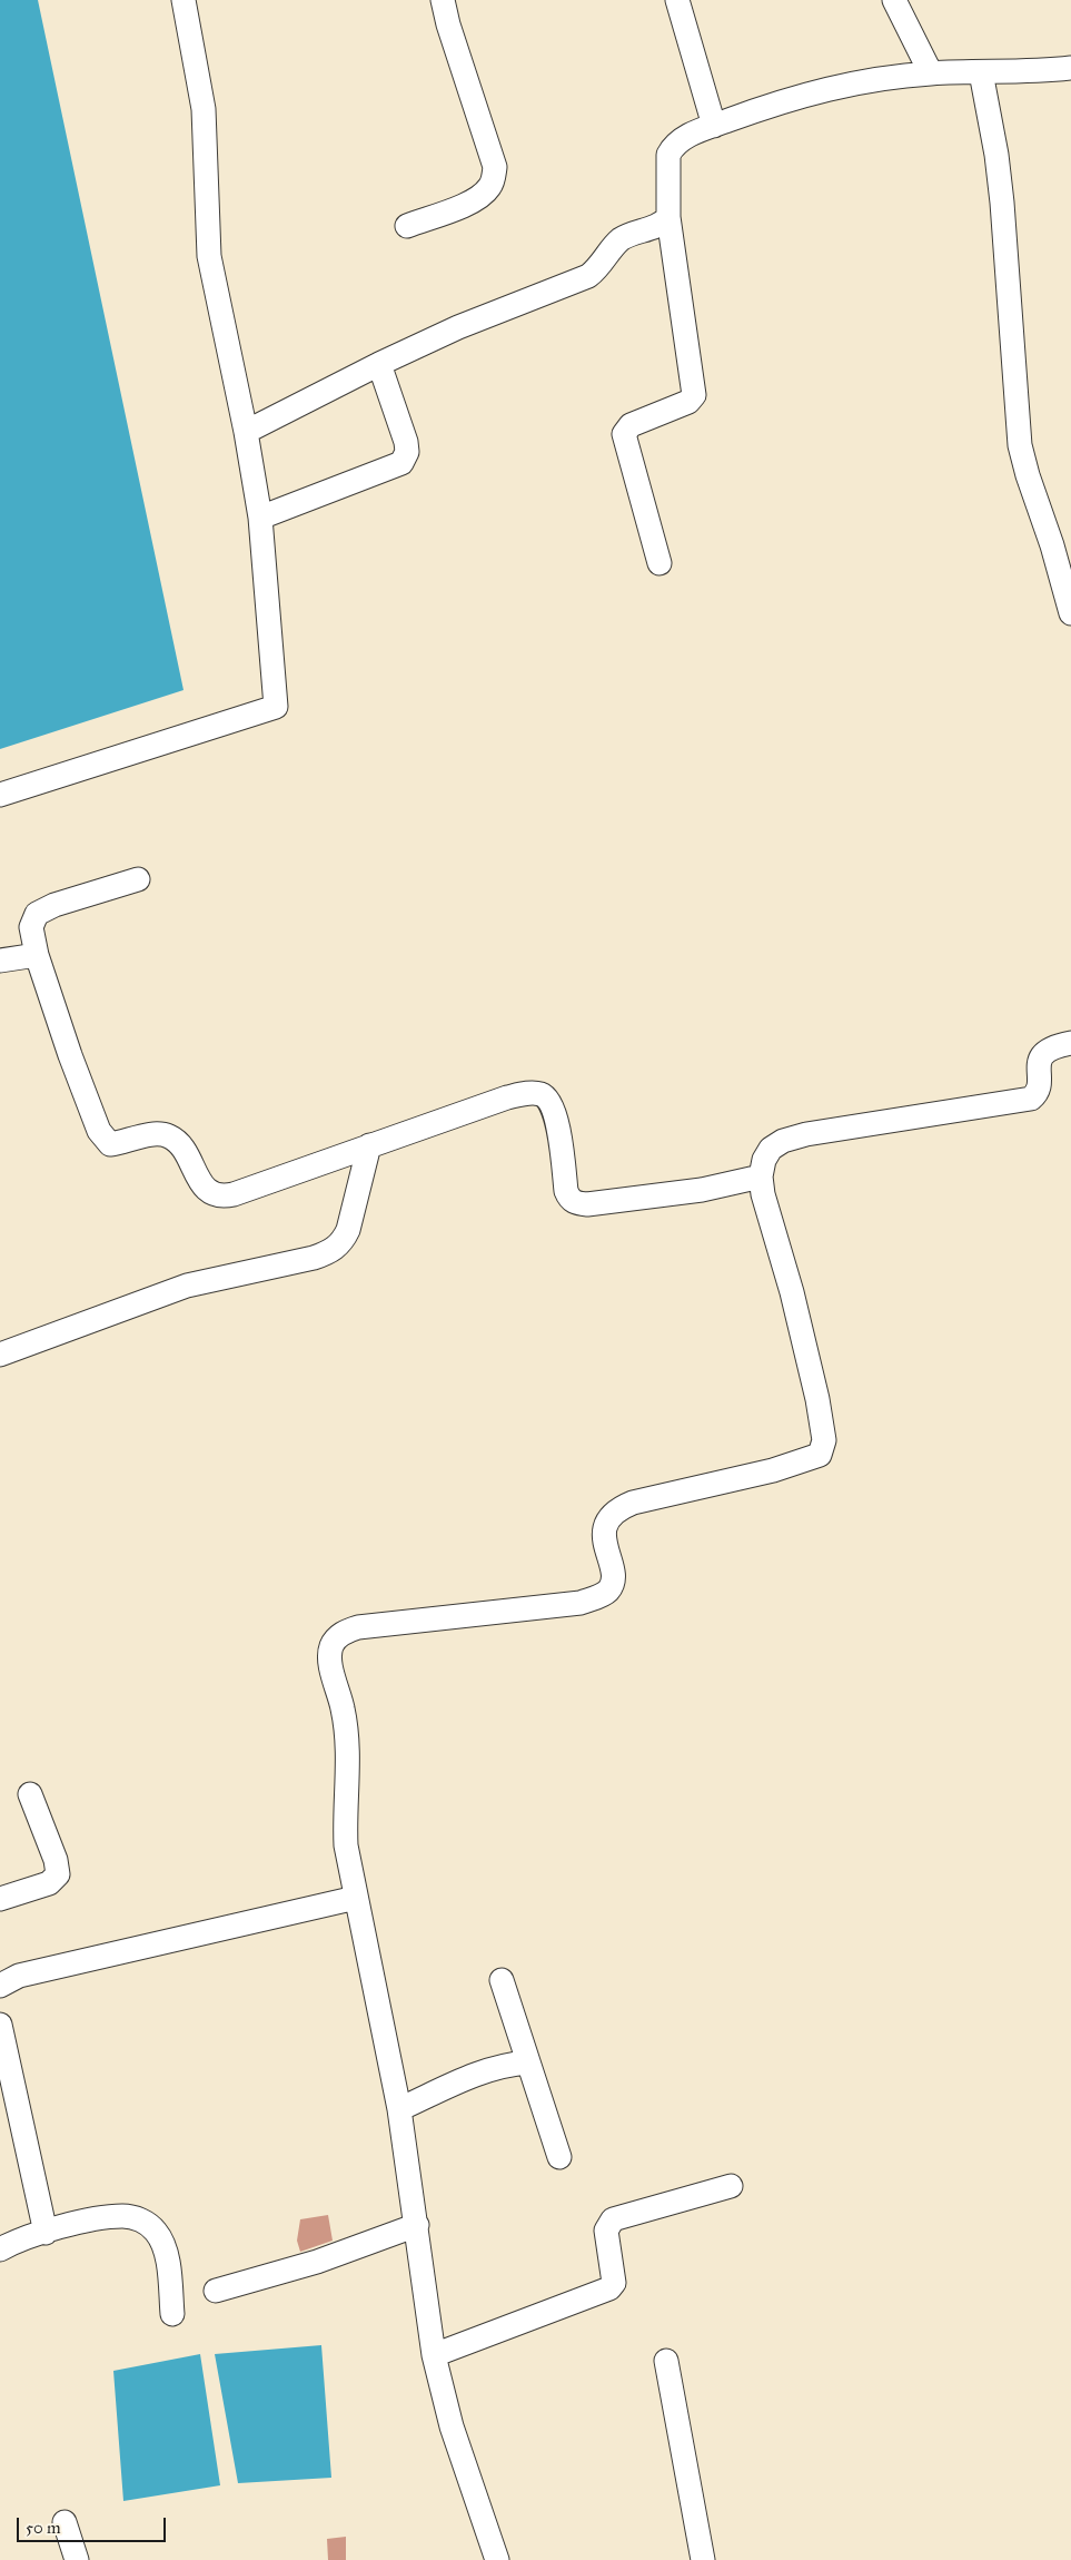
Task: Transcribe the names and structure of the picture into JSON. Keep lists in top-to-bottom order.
{
  "scale_bar": "50 m"
}
